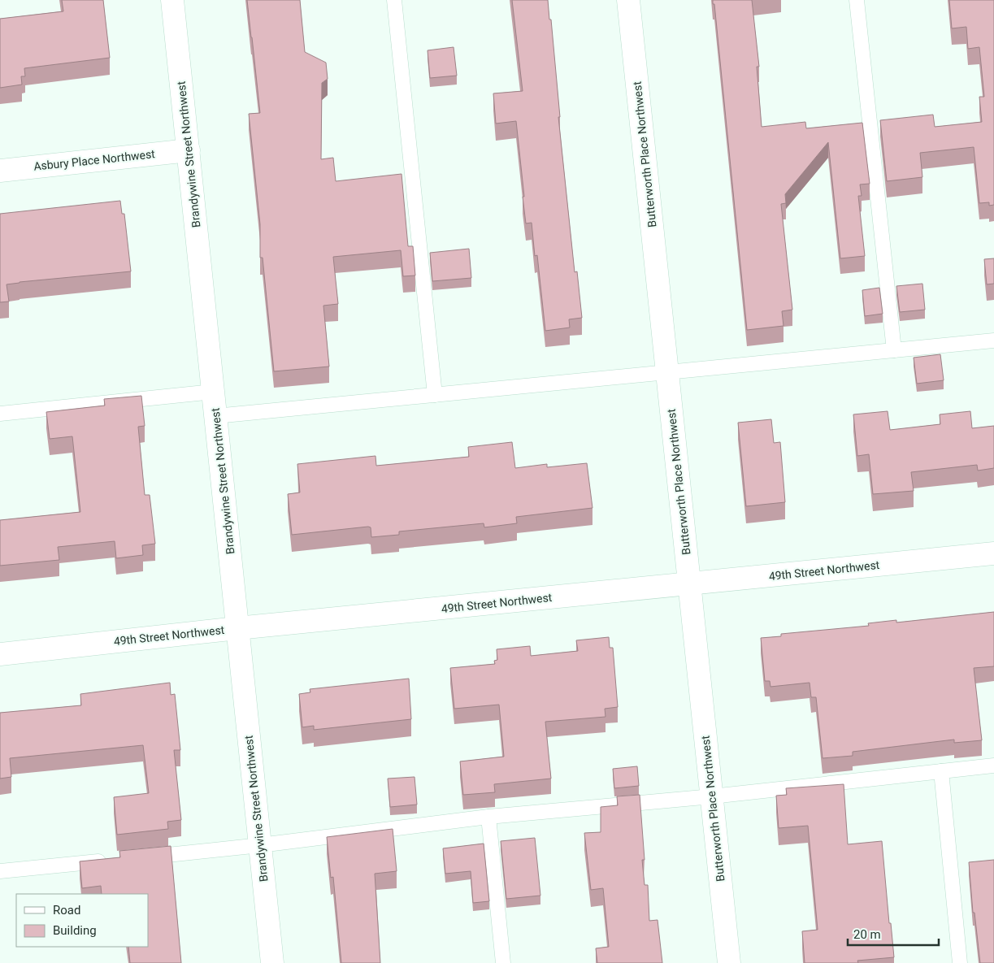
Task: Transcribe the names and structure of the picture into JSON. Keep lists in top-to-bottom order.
{
  "streets": {
    "street": [
      "Brandywine Street Northwest",
      "Butterworth Place Northwest",
      "Asbury Place Northwest",
      "49th Street Northwest"
    ]
  },
  "crossings": [
    ["Brandywine Street Northwest", "Asbury Place Northwest"],
    ["Brandywine Street Northwest", "49th Street Northwest"],
    ["Butterworth Place Northwest", "49th Street Northwest"]
  ],
  "legend": ["Road", "Building"],
  "scale_bar": "20 m"
}
